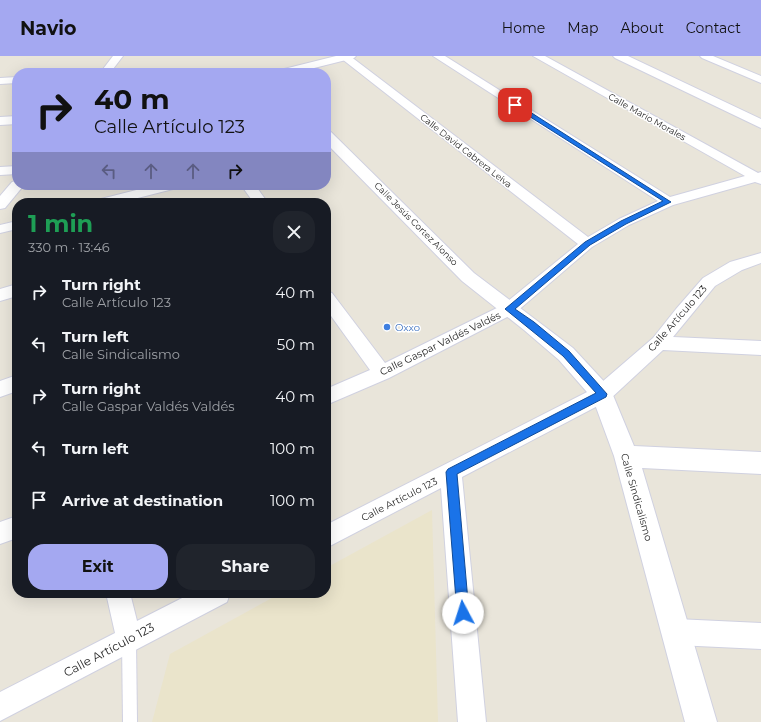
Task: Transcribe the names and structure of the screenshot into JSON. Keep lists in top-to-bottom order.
{
  "streets": {
    "street": [
      "Calle Mario Morales",
      "Calle David Cabrera Leiva",
      "Calle Jesús Cortez Alonso",
      "Calle Artículo 123",
      "Calle Gaspar Valdés Valdés",
      "Calle Sindicalismo"
    ]
  },
  "crossings": [
    ["Calle Mario Morales", "Calle Gaspar Valdés Valdés"],
    ["Calle David Cabrera Leiva", "Calle Gaspar Valdés Valdés"],
    ["Calle Jesús Cortez Alonso", "Calle Gaspar Valdés Valdés"],
    ["Calle Jesús Cortez Alonso", "Calle Sindicalismo"],
    ["Calle Artículo 123", "Calle Sindicalismo"],
    ["Calle Gaspar Valdés Valdés", "Calle Sindicalismo"]
  ],
  "places": ["Oxxo"],
  "page": {
    "header": "Navio",
    "nav": [
      "Home",
      "Map",
      "About",
      "Contact"
    ],
    "turn": ["40 m", "Calle Artículo 123"],
    "heading": ["1 min", "330 m · 13:46"],
    "list": [
      {
        "name": "Turn right",
        "note": "Calle Artículo 123",
        "value": "40 m"
      },
      {
        "name": "Turn left",
        "note": "Calle Sindicalismo",
        "value": "50 m"
      },
      {
        "name": "Turn right",
        "note": "Calle Gaspar Valdés Valdés",
        "value": "40 m"
      },
      {
        "name": "Turn left",
        "value": "100 m"
      },
      {
        "name": "Arrive at destination",
        "value": "100 m"
      }
    ],
    "buttons": ["Exit", "Share"]
  }
}
